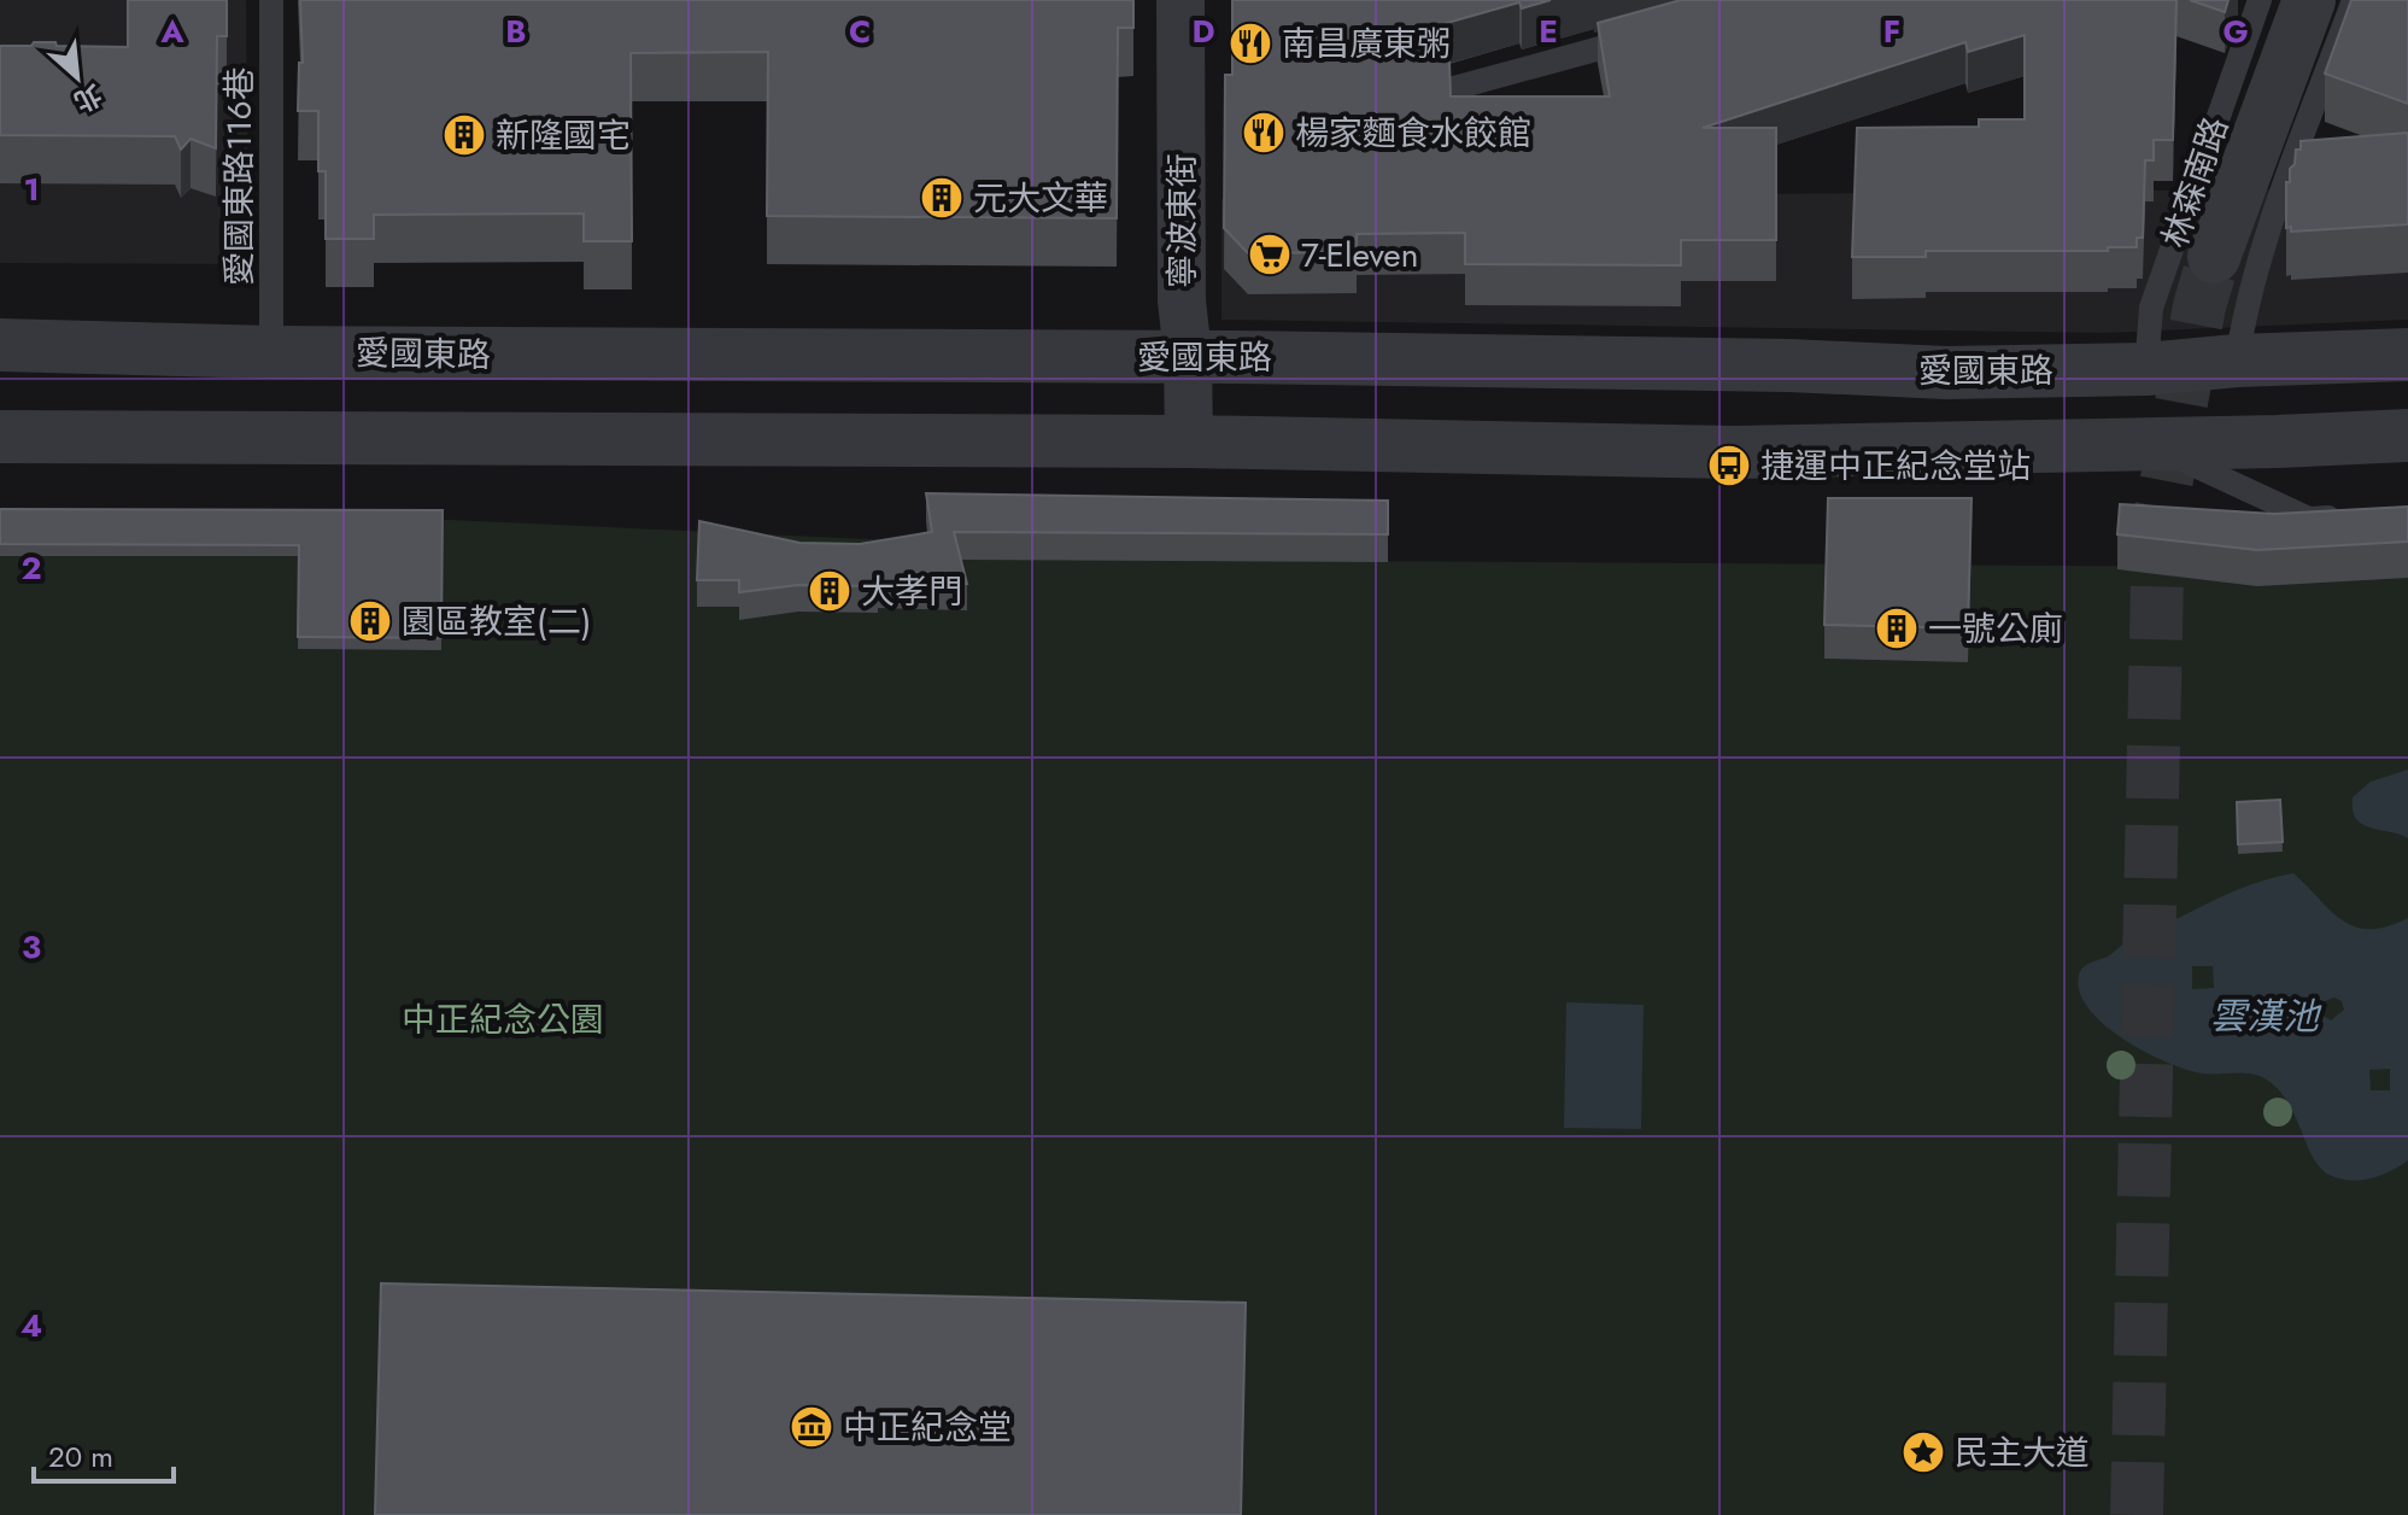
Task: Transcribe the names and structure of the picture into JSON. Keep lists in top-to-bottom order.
{
  "streets": {
    "street": ["林森南路", "寧波東街", "愛國東路"],
    "lane": ["愛國東路116巷"]
  },
  "crossings": [
    ["愛國東路116巷", "愛國東路"],
    ["林森南路", "愛國東路"],
    ["寧波東街", "愛國東路"]
  ],
  "water": ["雲漢池"],
  "parks": ["中正紀念公園"],
  "places": {
    "restaurant": ["南昌廣東粥", "楊家麵食水餃館"],
    "building": [
      "新隆國宅",
      "元大文華",
      "大孝門",
      "園區教室(二)",
      "一號公廁"
    ],
    "supermarket": ["7-Eleven"],
    "bus stop": ["捷運中正紀念堂站"],
    "museum": ["中正紀念堂"],
    "place": ["民主大道"]
  },
  "scale_bar": "20 m",
  "north": "bottom right",
  "grid": {
    "columns": [
      "A",
      "B",
      "C",
      "D",
      "E",
      "F",
      "G"
    ],
    "rows": [
      "1",
      "2",
      "3",
      "4"
    ]
  }
}
